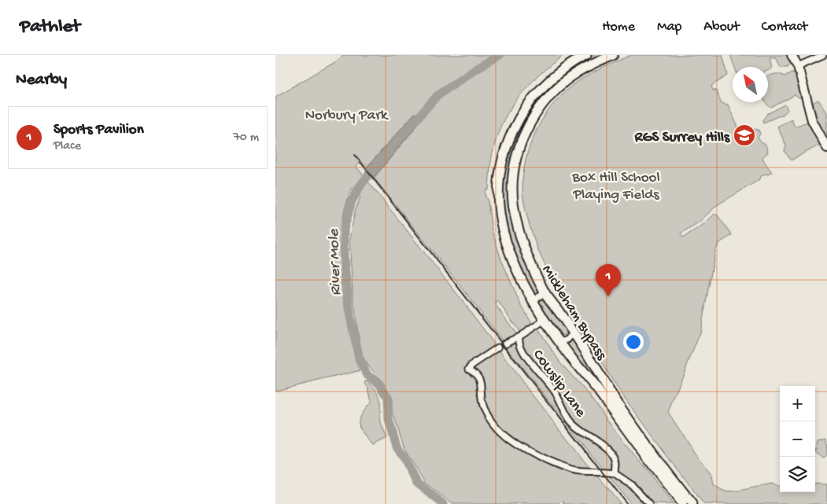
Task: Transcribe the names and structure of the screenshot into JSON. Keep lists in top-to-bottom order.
{
  "streets": {
    "highway": ["Mickleham Bypass"],
    "street": ["Cowslip Lane"]
  },
  "water": ["River Mole"],
  "parks": ["Norbury Park", "Box Hill School Playing Fields"],
  "places": {
    "school or university": ["RGS Surrey Hills"]
  },
  "north": "top left",
  "page": {
    "header": "Pathlet",
    "nav": [
      "Home",
      "Map",
      "About",
      "Contact"
    ],
    "heading": "Nearby",
    "list": [
      {
        "mark": "1",
        "name": "Sports Pavilion",
        "note": "Place",
        "value": "70 m"
      }
    ],
    "pins": "1",
    "map_buttons": ["+", "−"]
  }
}
